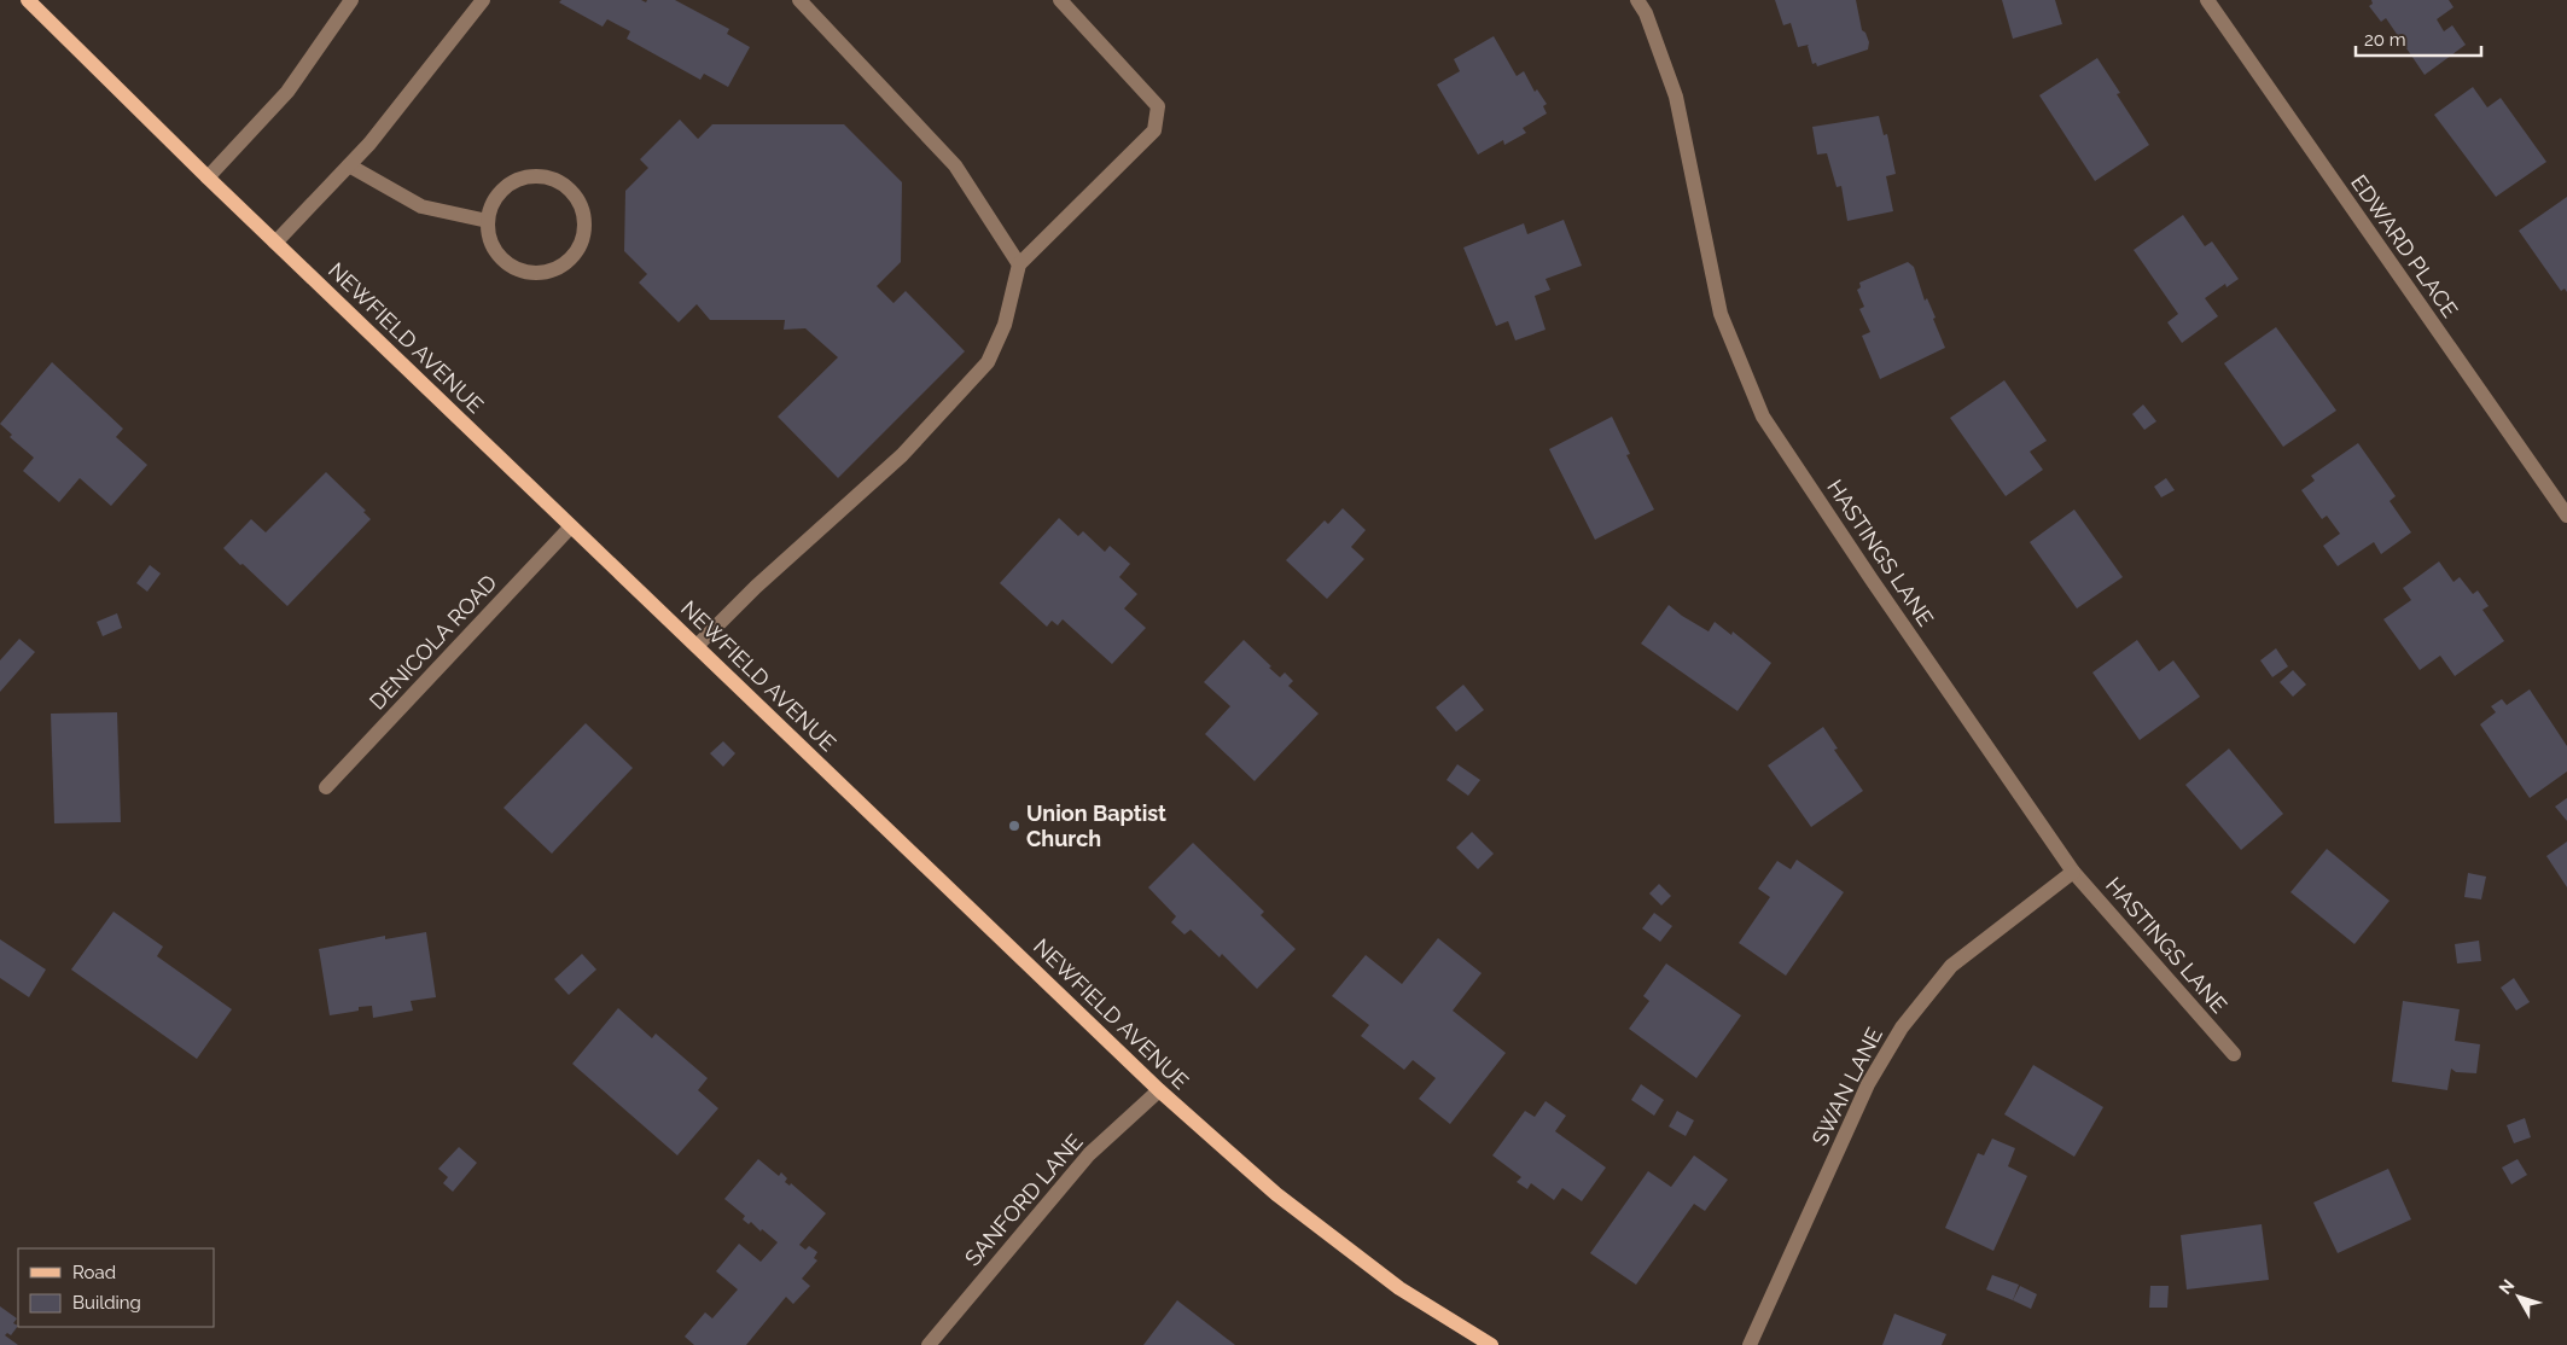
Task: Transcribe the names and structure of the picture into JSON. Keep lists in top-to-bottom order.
{
  "streets": {
    "main road": ["NEWFIELD AVENUE"],
    "street": [
      "EDWARD PLACE",
      "HASTINGS LANE",
      "DENICOLA ROAD",
      "SWAN LANE",
      "SANFORD LANE"
    ]
  },
  "crossings": [
    ["NEWFIELD AVENUE", "DENICOLA ROAD"],
    ["NEWFIELD AVENUE", "SANFORD LANE"],
    ["HASTINGS LANE", "SWAN LANE"]
  ],
  "places": ["Union Baptist Church"],
  "legend": ["Road", "Building"],
  "scale_bar": "20 m",
  "north": "top left"
}
